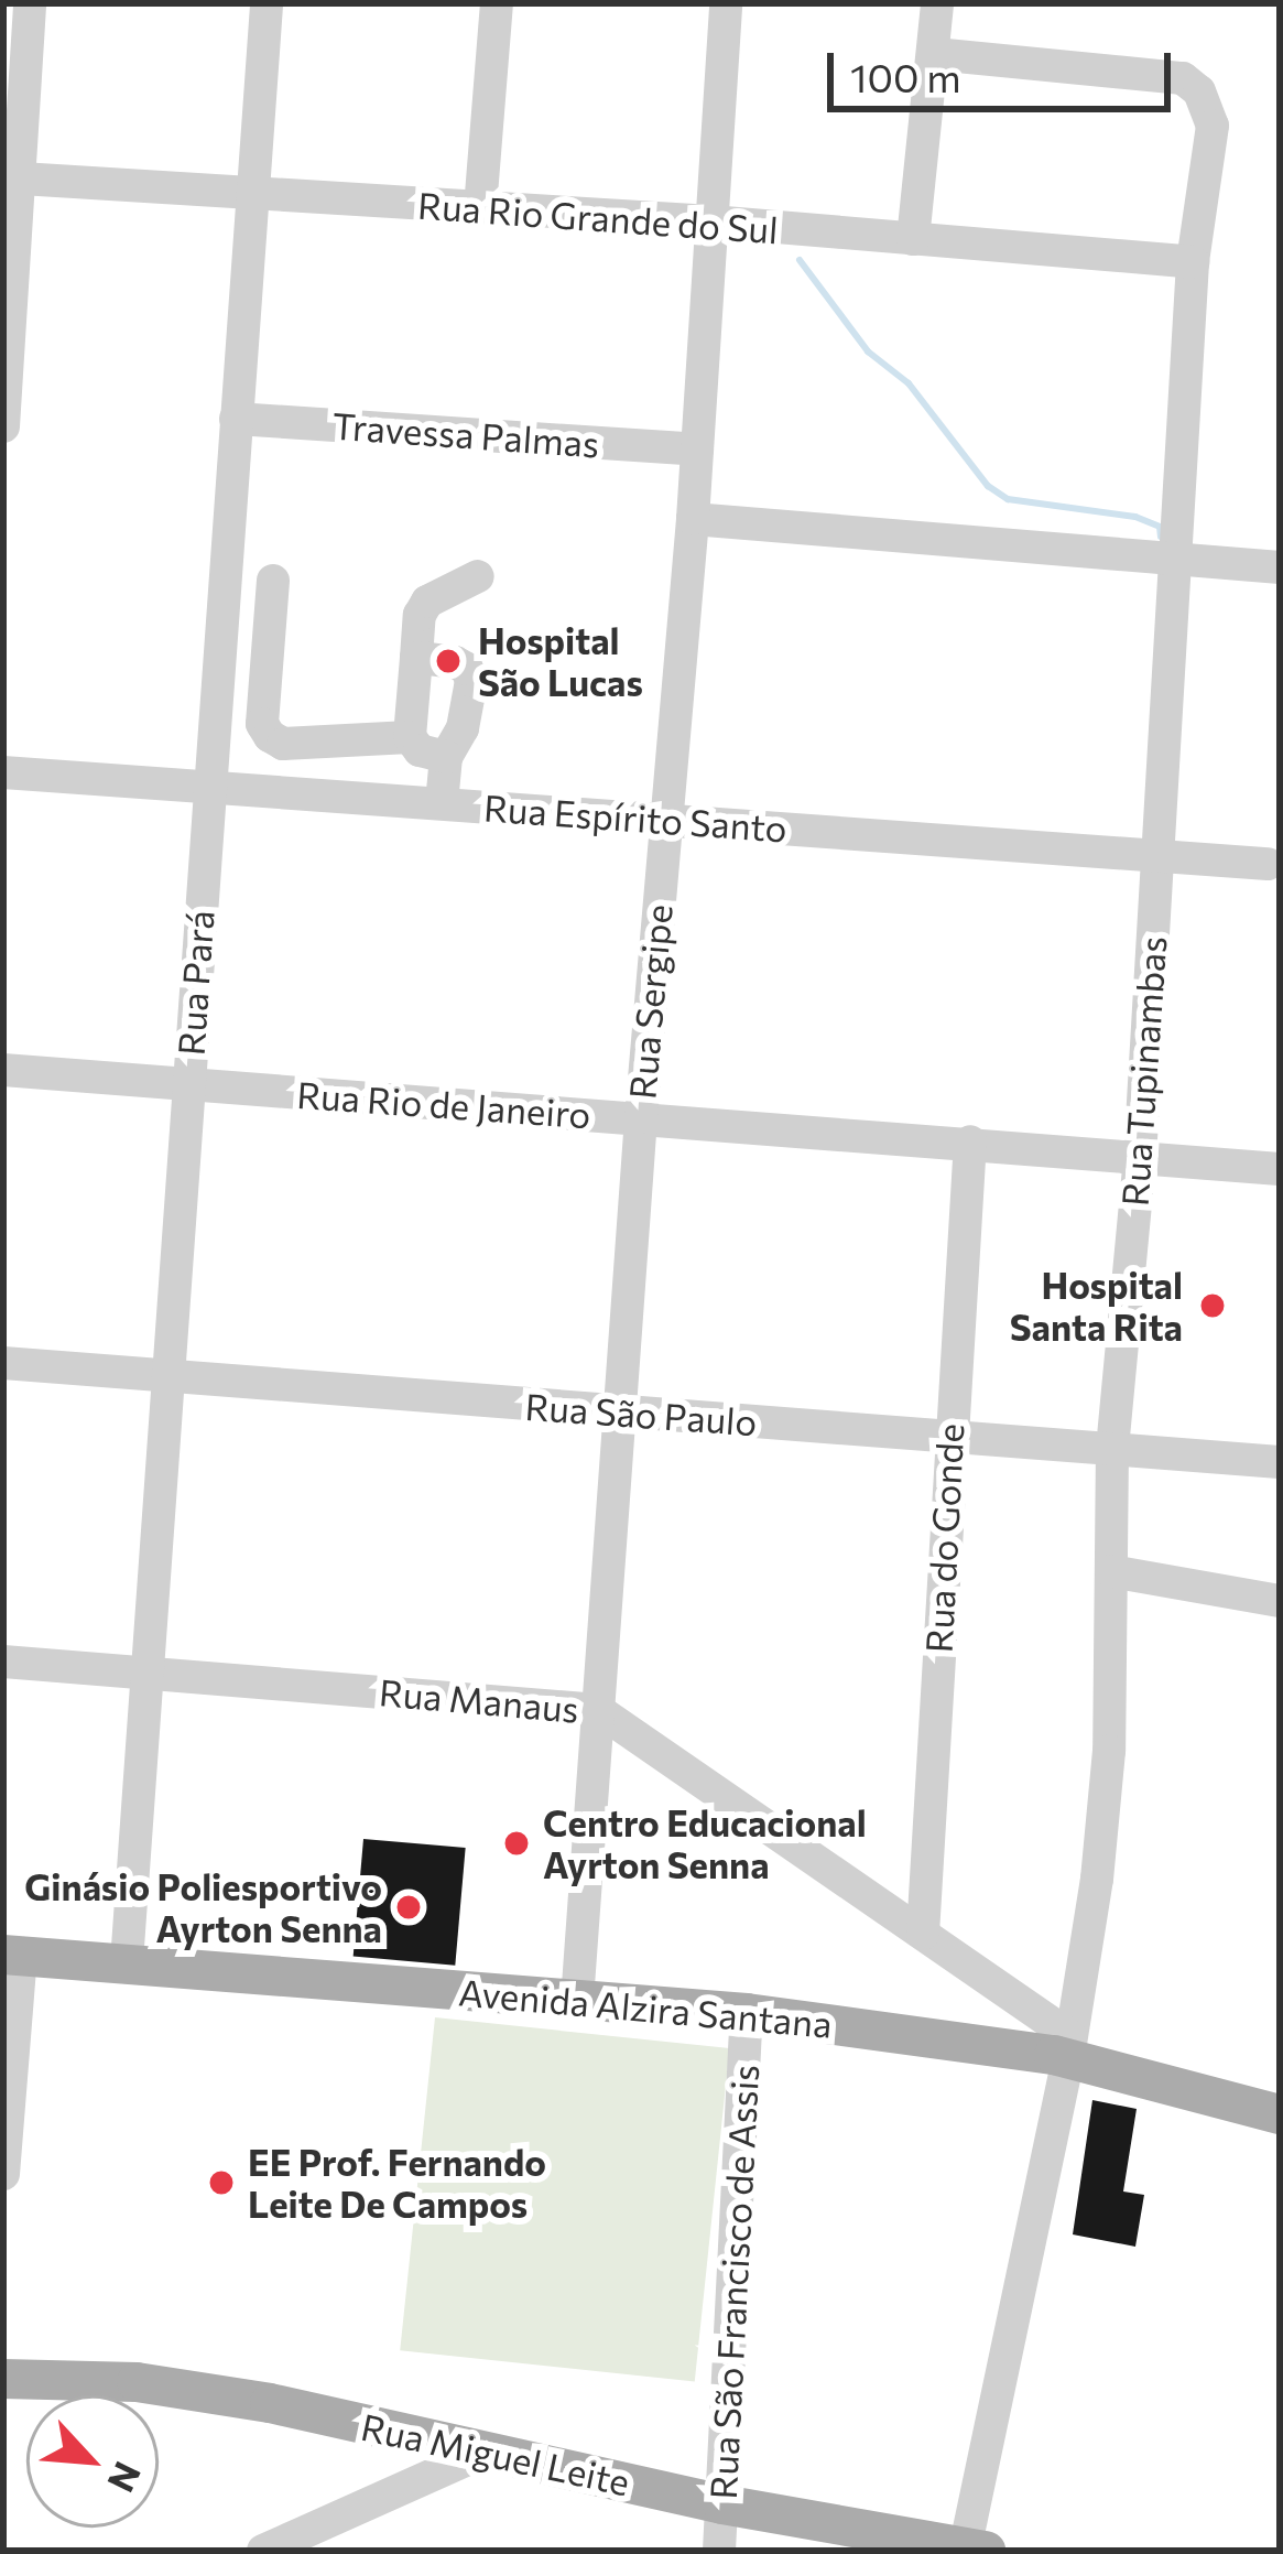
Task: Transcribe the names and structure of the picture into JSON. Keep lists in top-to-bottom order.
{
  "streets": {
    "main road": ["Avenida Alzira Santana", "Rua Miguel Leite"],
    "street": [
      "Rua Rio Grande do Sul",
      "Travessa Palmas",
      "Rua Espírito Santo",
      "Rua Pará",
      "Rua Sergipe",
      "Rua Tupinambas",
      "Rua Rio de Janeiro",
      "Rua São Paulo",
      "Rua do Gonde",
      "Rua Manaus",
      "Rua São Francisco de Assis"
    ]
  },
  "crossings": [
    ["Rua Rio Grande do Sul", "Rua Pará"],
    ["Rua Rio Grande do Sul", "Rua Sergipe"],
    ["Rua Rio Grande do Sul", "Rua Tupinambas"],
    ["Travessa Palmas", "Rua Pará"],
    ["Travessa Palmas", "Rua Sergipe"],
    ["Rua Espírito Santo", "Rua Pará"],
    ["Rua Espírito Santo", "Rua Sergipe"],
    ["Rua Espírito Santo", "Rua Tupinambas"],
    ["Rua Pará", "Rua Rio de Janeiro"],
    ["Rua Pará", "Rua São Paulo"],
    ["Rua Pará", "Rua Manaus"],
    ["Rua Pará", "Avenida Alzira Santana"],
    ["Rua Sergipe", "Rua Rio de Janeiro"],
    ["Rua Sergipe", "Rua São Paulo"],
    ["Rua Sergipe", "Rua Manaus"],
    ["Rua Sergipe", "Avenida Alzira Santana"],
    ["Rua Tupinambas", "Rua Rio de Janeiro"],
    ["Rua Tupinambas", "Rua São Paulo"],
    ["Rua Tupinambas", "Rua Manaus"],
    ["Rua Tupinambas", "Avenida Alzira Santana"],
    ["Rua Tupinambas", "Rua Miguel Leite"],
    ["Rua Rio de Janeiro", "Rua do Gonde"],
    ["Rua São Paulo", "Rua do Gonde"],
    ["Rua do Gonde", "Rua Manaus"],
    ["Rua Manaus", "Avenida Alzira Santana"],
    ["Avenida Alzira Santana", "Rua São Francisco de Assis"],
    ["Rua São Francisco de Assis", "Rua Miguel Leite"]
  ],
  "places": [
    "Hospital São Lucas",
    "Hospital Santa Rita",
    "Centro Educacional Ayrton Senna",
    "Ginásio Poliesportivo Ayrton Senna",
    "EE Prof. Fernando Leite De Campos"
  ],
  "scale_bar": "100 m",
  "north": "bottom right"
}
